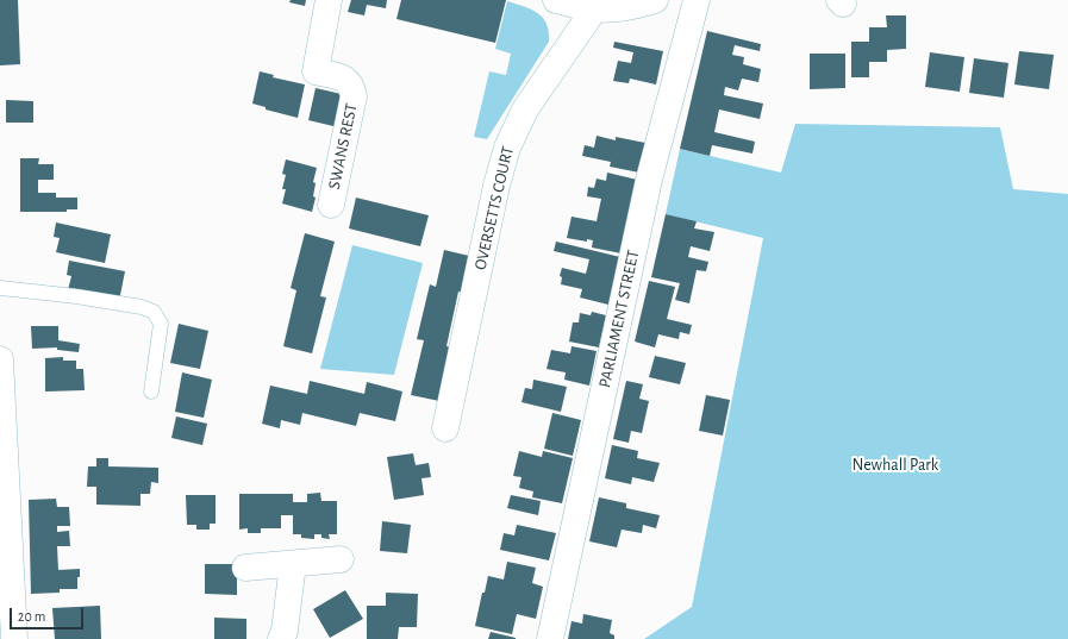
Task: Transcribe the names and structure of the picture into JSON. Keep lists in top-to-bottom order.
{
  "streets": {
    "street": ["SWANS REST", "OVERSETTS COURT", "PARLIAMENT STREET"]
  },
  "parks": ["Newhall Park"],
  "scale_bar": "20 m"
}
